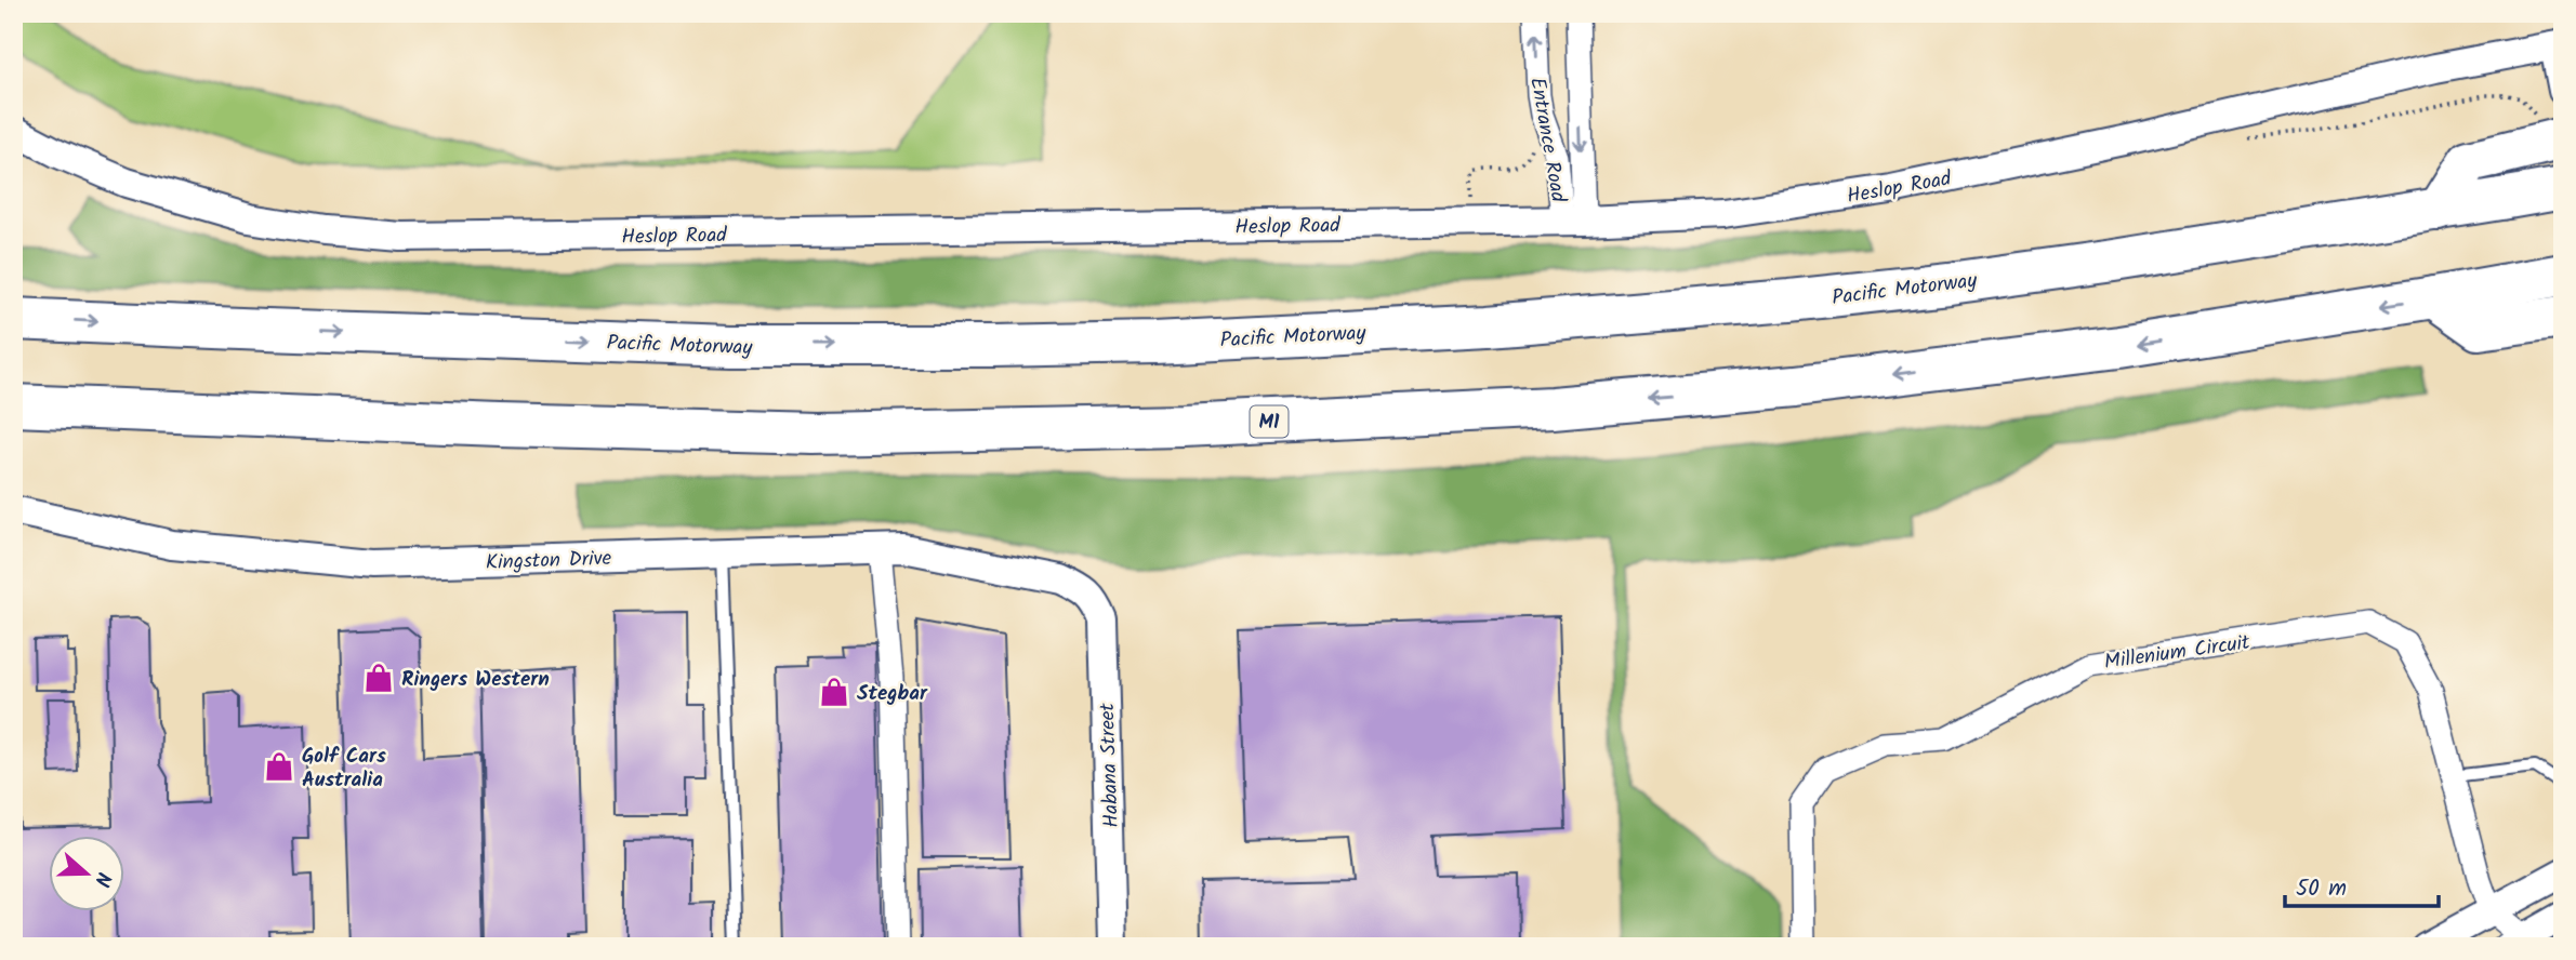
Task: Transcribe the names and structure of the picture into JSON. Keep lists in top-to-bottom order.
{
  "streets": {
    "highway": ["Pacific Motorway", "M1"],
    "street": [
      "Entrance Road",
      "Heslop Road",
      "Kingston Drive",
      "Millenium Circuit",
      "Habana Street"
    ]
  },
  "crossings": [
    ["Entrance Road", "Heslop Road"],
    ["Kingston Drive", "Habana Street"]
  ],
  "places": {
    "shop": ["Ringers Western", "Stegbar", "Golf Cars Australia"]
  },
  "scale_bar": "50 m",
  "north": "right"
}
